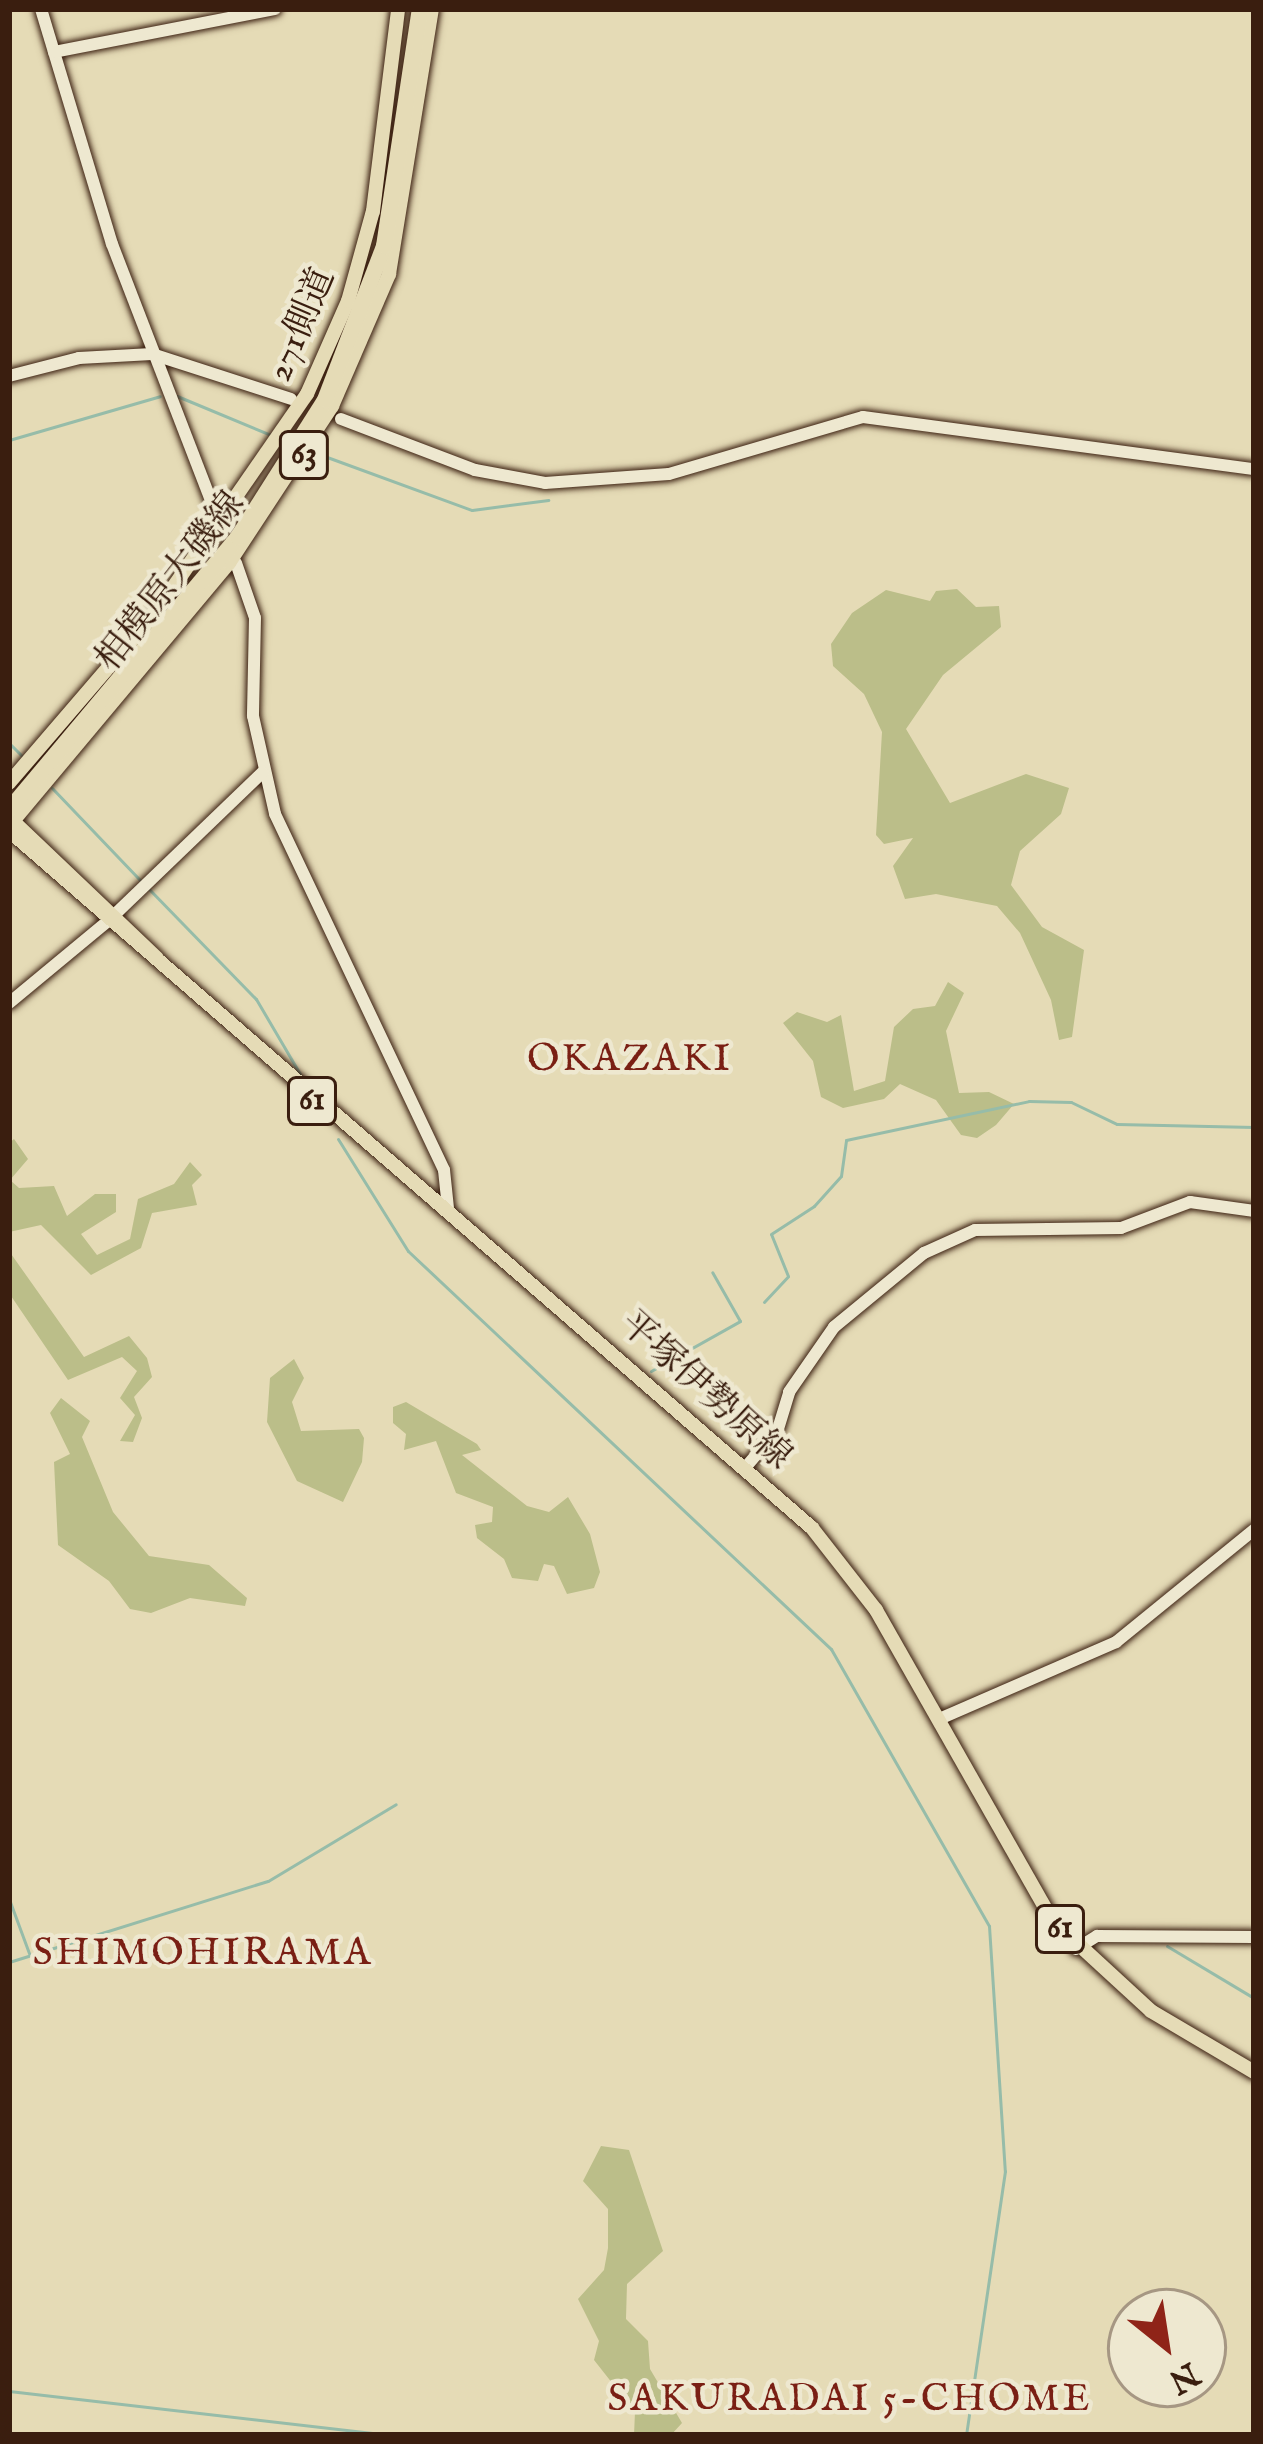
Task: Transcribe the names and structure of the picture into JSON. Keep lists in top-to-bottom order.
{
  "streets": {
    "main road": [
      "271側道",
      "63",
      "相模原大磯線",
      "61",
      "平塚伊勢原線"
    ]
  },
  "crossings": [
    ["相模原大磯線", "平塚伊勢原線"]
  ],
  "districts": ["OKAZAKI", "SHIMOHIRAMA", "SAKURADAI 5-CHOME"],
  "north": "bottom right"
}
